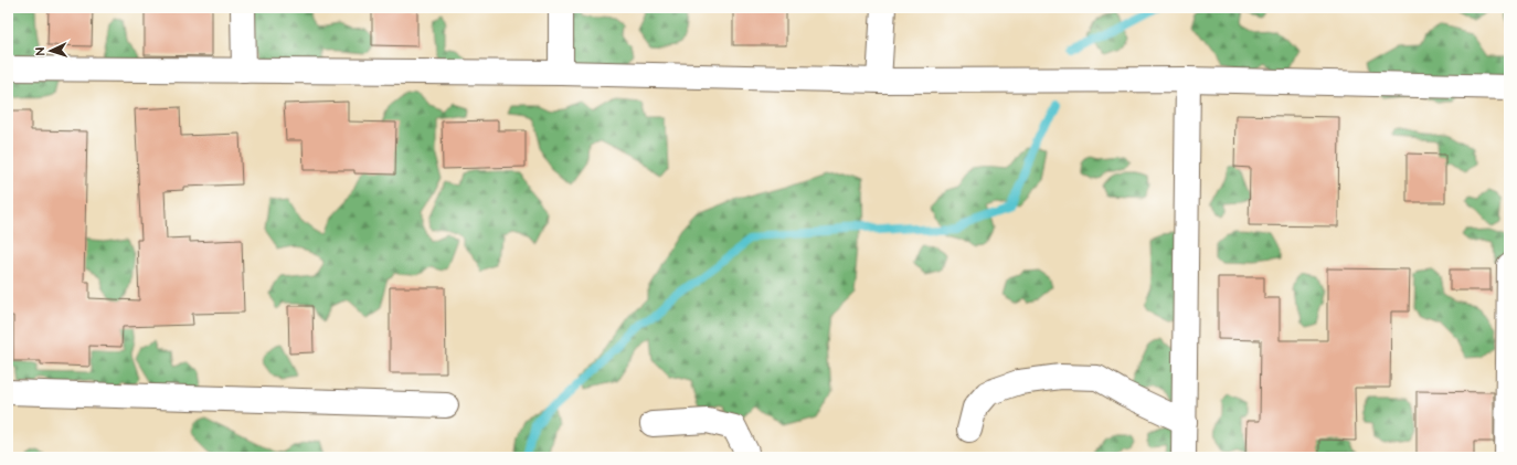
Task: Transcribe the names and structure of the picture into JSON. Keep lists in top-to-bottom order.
{
  "north": "left"
}
